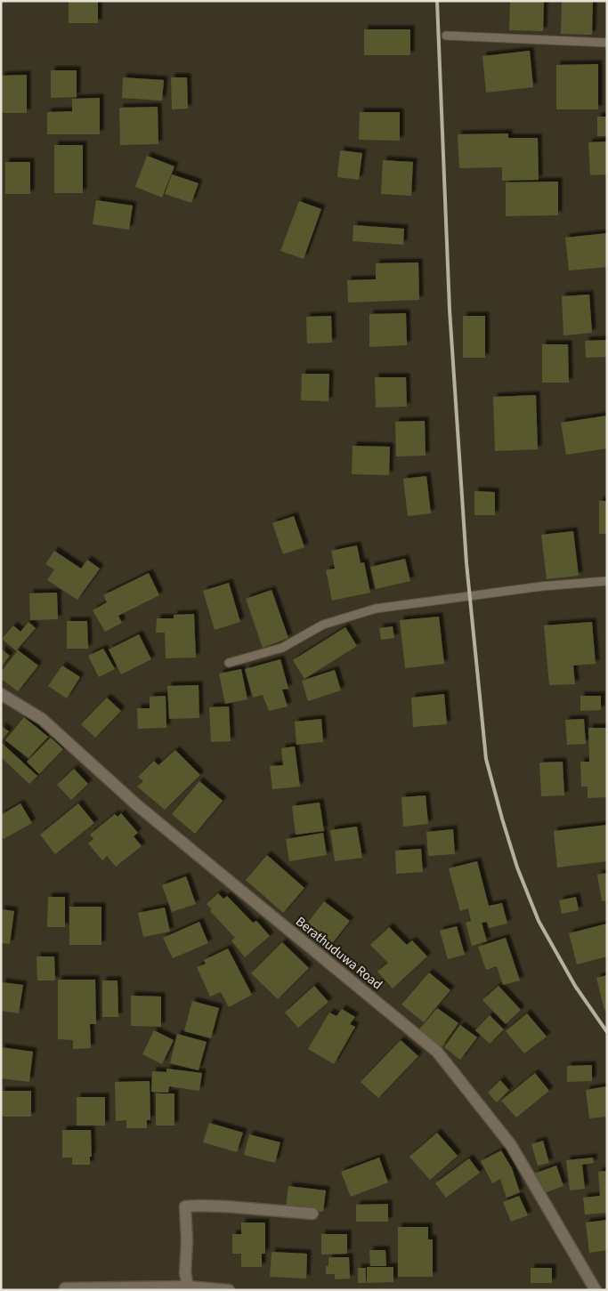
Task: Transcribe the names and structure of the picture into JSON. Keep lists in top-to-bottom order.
{
  "streets": {
    "street": ["Berathuduwa Road"]
  }
}
